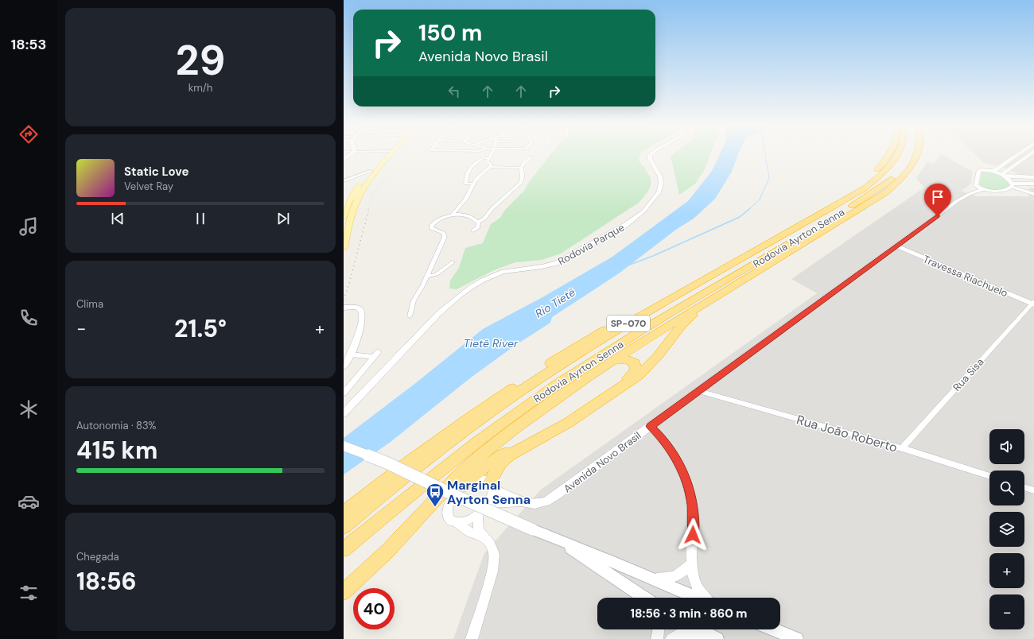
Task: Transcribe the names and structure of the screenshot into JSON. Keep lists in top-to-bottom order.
{
  "streets": {
    "highway": ["Rodovia Ayrton Senna", "SP-070"],
    "street": [
      "Rodovia Parque",
      "Travessa Riachuelo",
      "Rua Sisa",
      "Rua João Roberto",
      "Avenida Novo Brasil"
    ]
  },
  "crossings": [
    ["Travessa Riachuelo", "Rua Sisa"],
    ["Travessa Riachuelo", "Avenida Novo Brasil"],
    ["Rua Sisa", "Rua João Roberto"],
    ["Rua João Roberto", "Avenida Novo Brasil"]
  ],
  "water": ["Rio Tietê", "Tietê River"],
  "places": {
    "bus stop": ["Marginal Ayrton Senna"]
  },
  "page": {
    "tabs": "18:53",
    "tile": [
      ["29", "km/h"],
      "Clima",
      ["Autonomia · 83%", "415 km"],
      ["Chegada", "18:56"]
    ],
    "turn": ["150 m", "Avenida Novo Brasil"],
    "song": ["Static Love", "Velvet Ray"],
    "heat": ["−", "21.5°", "+"],
    "map_buttons": ["+", "−"],
    "limit": "40",
    "trip": "18:56 · 3 min · 860 m"
  }
}
